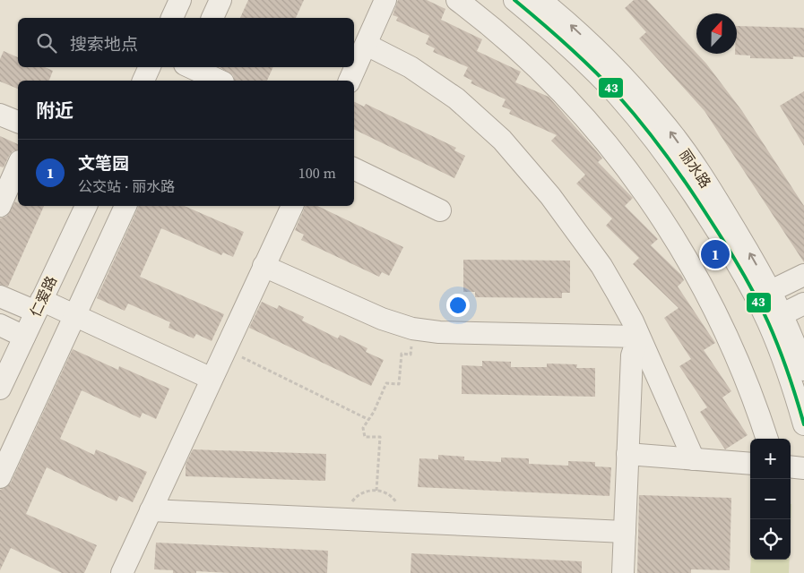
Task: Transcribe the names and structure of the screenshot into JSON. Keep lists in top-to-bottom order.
{
  "streets": {
    "street": ["丽水路", "仁爱路"]
  },
  "lines": ["transit line 43"],
  "north": "top",
  "page": {
    "search": "搜索地点",
    "heading": "附近",
    "list": [
      {
        "mark": "1",
        "name": "文笔园",
        "note": "公交站 · 丽水路",
        "value": "100 m"
      }
    ],
    "pins": "1",
    "map_buttons": ["+", "−"]
  }
}
